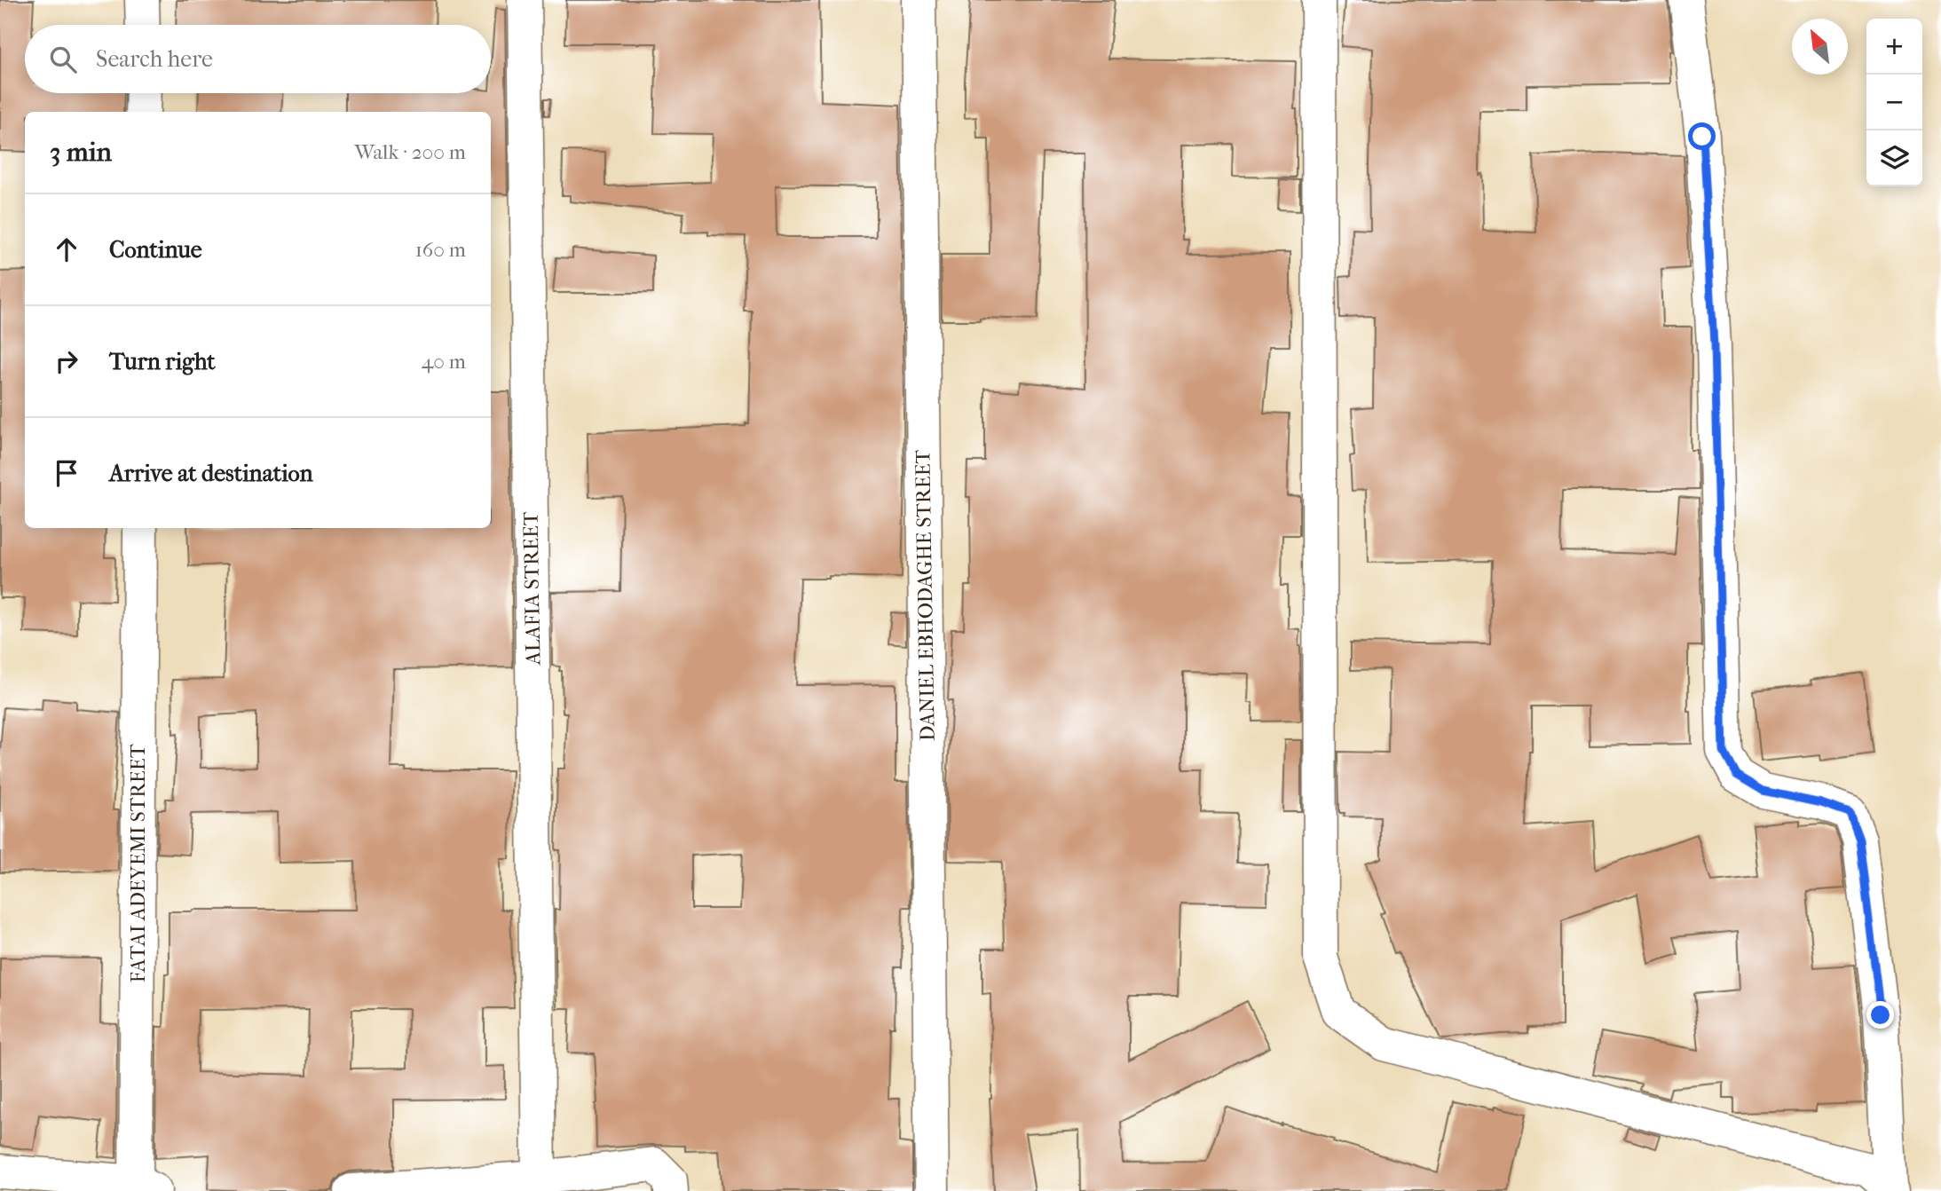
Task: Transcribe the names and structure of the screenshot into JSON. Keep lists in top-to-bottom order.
{
  "streets": {
    "street": ["ALAFIA STREET", "DANIEL EBHODAGHE STREET", "FATAI ADEYEMI STREET"]
  },
  "north": "top left",
  "page": {
    "map_buttons": ["+", "−"],
    "search": "Search here",
    "heading": ["3 min", "Walk · 200 m"],
    "list": [
      ["Continue", "160 m"],
      ["Turn right", "40 m"],
      "Arrive at destination"
    ]
  }
}
